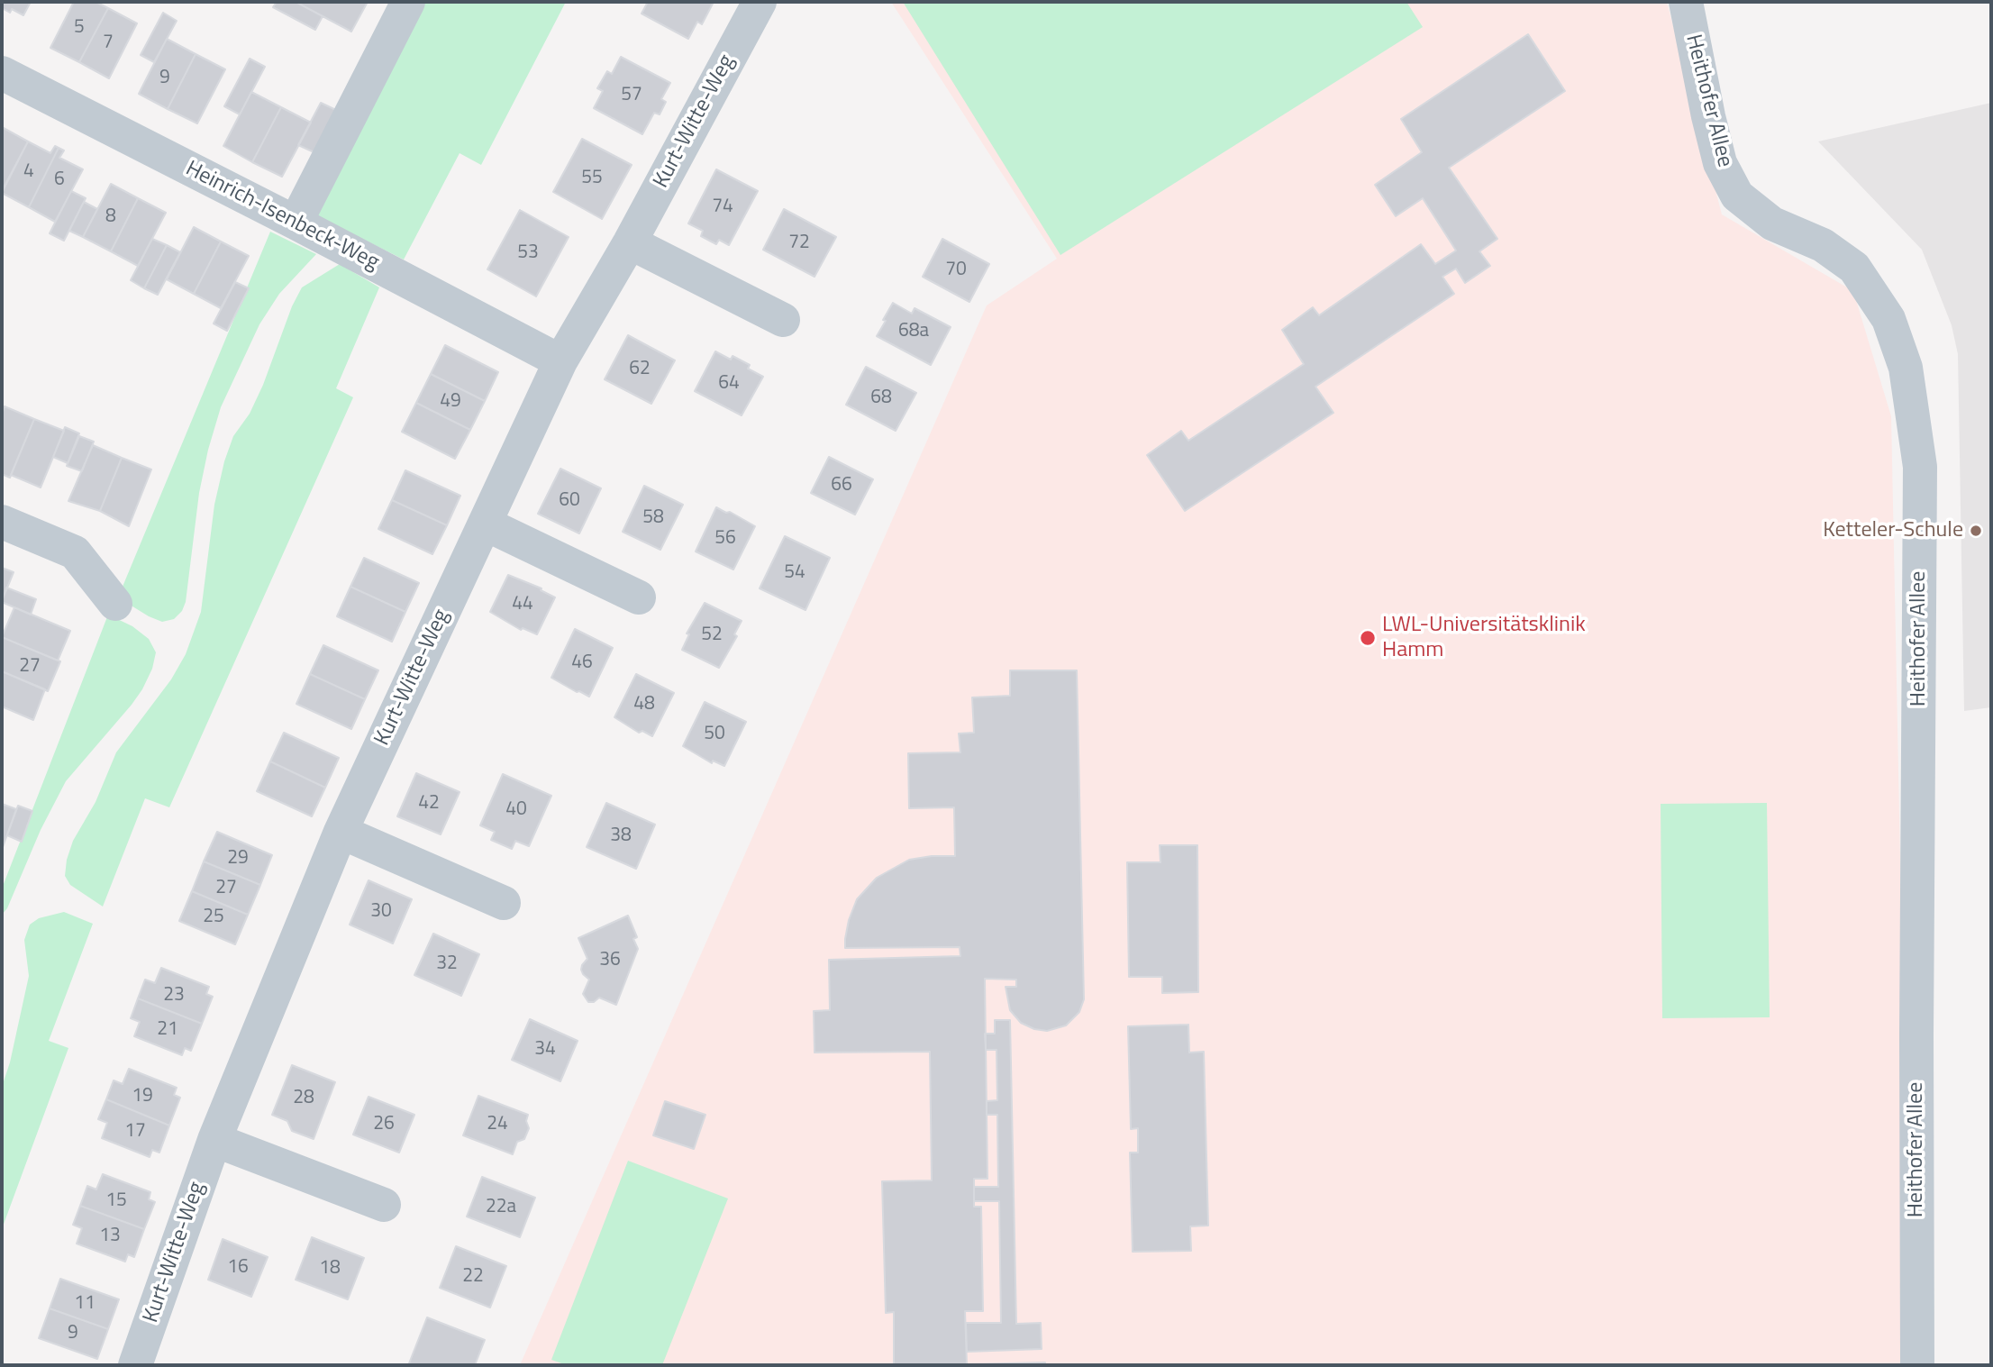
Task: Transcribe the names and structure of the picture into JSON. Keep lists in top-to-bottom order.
{
  "streets": {
    "street": ["Heithofer Allee", "Kurt-Witte-Weg", "Heinrich-Isenbeck-Weg"]
  },
  "crossings": [
    ["Kurt-Witte-Weg", "Heinrich-Isenbeck-Weg"]
  ],
  "places": ["Ketteler-Schule", "LWL-Universitätsklinik Hamm"],
  "house_numbers": [
    "5",
    "7",
    "9",
    "57",
    "4",
    "55",
    "6",
    "74",
    "8",
    "72",
    "53",
    "70",
    "68a",
    "62",
    "64",
    "68",
    "49",
    "66",
    "60",
    "58",
    "56",
    "54",
    "44",
    "52",
    "46",
    "27",
    "48",
    "50",
    "42",
    "40",
    "38",
    "29",
    "27",
    "30",
    "25",
    "36",
    "32",
    "23",
    "21",
    "34",
    "19",
    "28",
    "26",
    "24",
    "17",
    "15",
    "22a",
    "13",
    "16",
    "18",
    "22",
    "11",
    "9"
  ]
}
